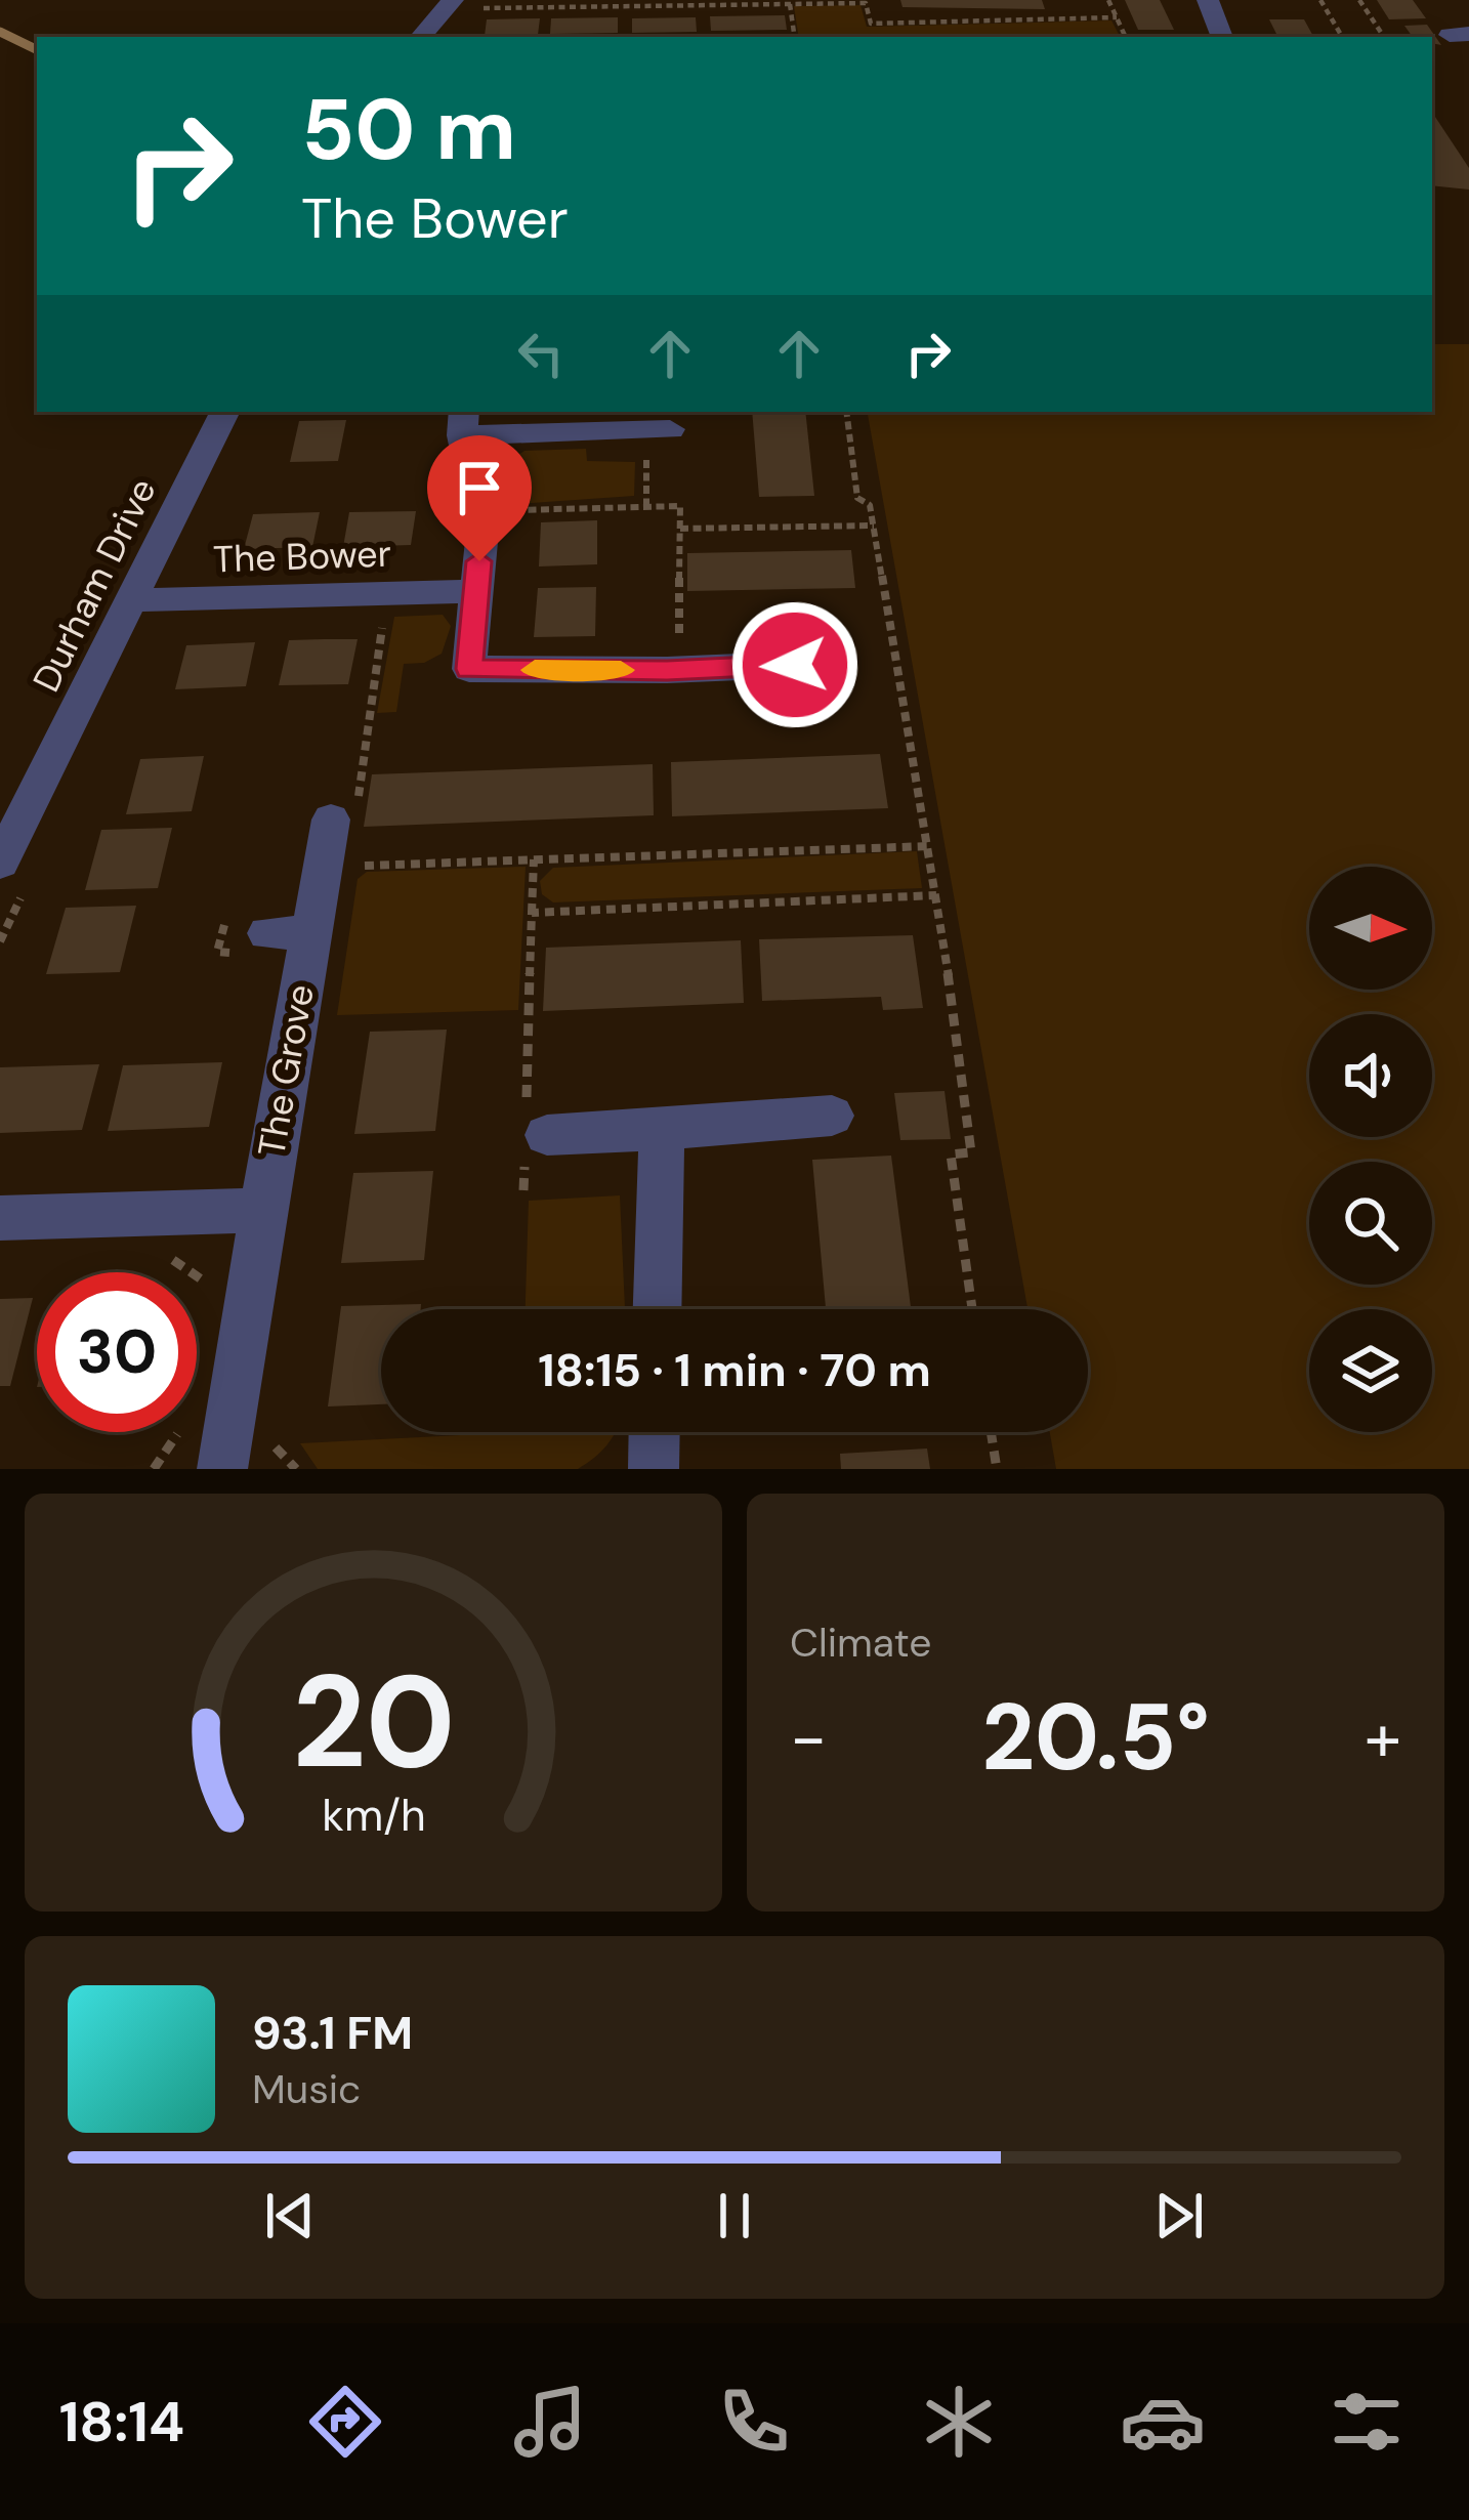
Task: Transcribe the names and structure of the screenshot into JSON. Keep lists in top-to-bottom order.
{
  "streets": {
    "street": ["The Bower", "Durham Drive", "The Grove"]
  },
  "crossings": [
    ["The Bower", "Durham Drive"]
  ],
  "north": "right",
  "page": {
    "turn": ["50 m", "The Bower"],
    "limit": "30",
    "trip": "18:15 · 1 min · 70 m",
    "tile": "Climate",
    "heat": ["−", "20.5°", "+"],
    "song": ["93.1 FM", "Music"],
    "tabs": "18:14",
    "gauge": ["20", "km/h"]
  }
}
